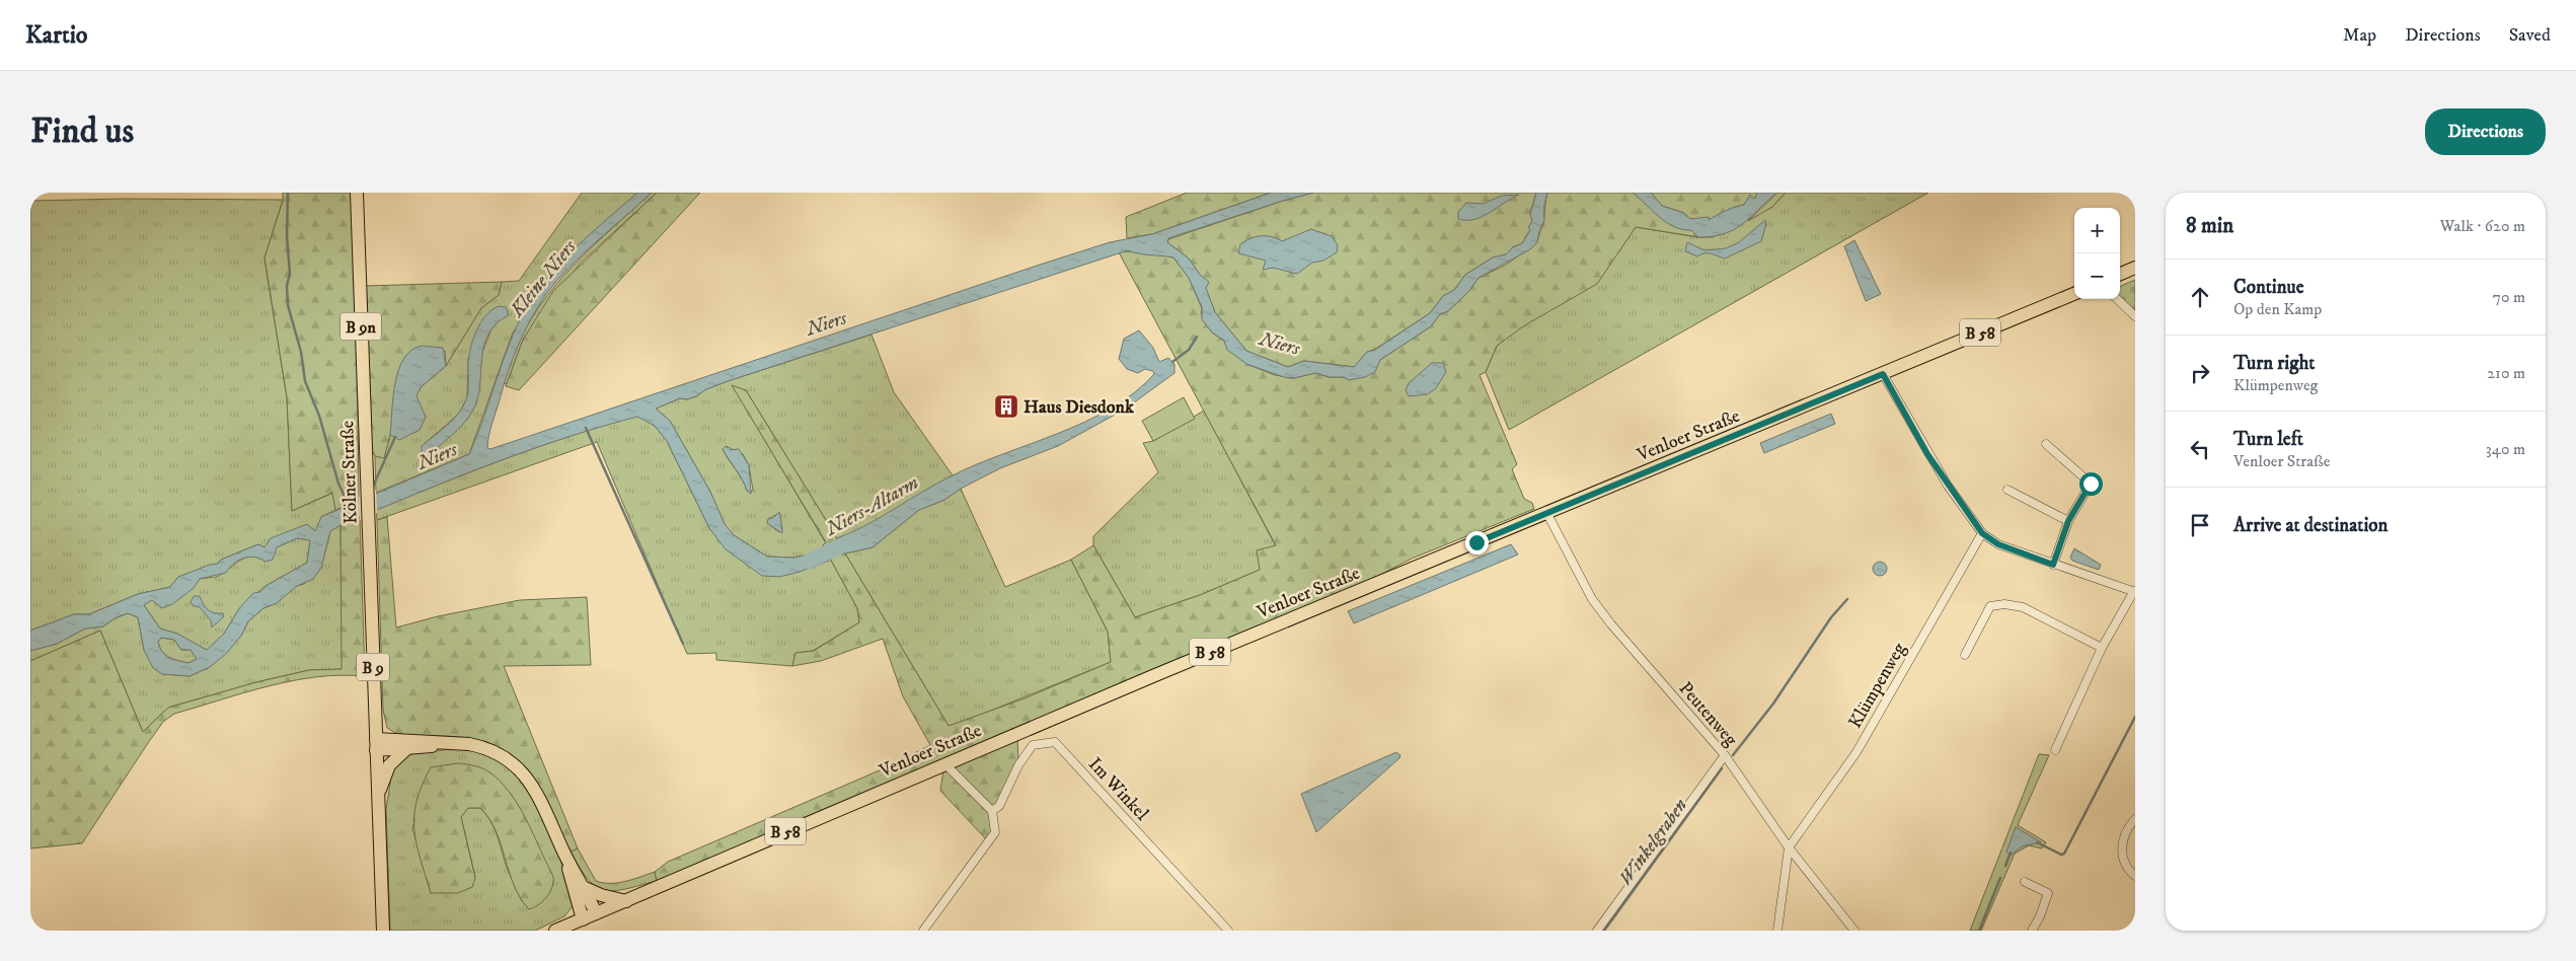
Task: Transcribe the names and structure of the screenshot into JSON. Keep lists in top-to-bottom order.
{
  "streets": {
    "main road": [
      "B 9n",
      "B 58",
      "Venloer Straße",
      "Kölner Straße",
      "B 9"
    ],
    "street": ["Klümpenweg", "Peutenweg", "Im Winkel"]
  },
  "crossings": [
    ["Venloer Straße", "Peutenweg"],
    ["Kölner Straße", "B 9"],
    ["Klümpenweg", "Peutenweg"]
  ],
  "water": [
    "Kleine Niers",
    "Niers",
    "Niers-Altarm",
    "Winkelgraben"
  ],
  "places": {
    "building": ["Haus Diesdonk"]
  },
  "page": {
    "header": "Kartio",
    "nav": ["Map", "Directions", "Saved"],
    "buttons": "Directions",
    "title": "Find us",
    "heading": ["8 min", "Walk · 620 m"],
    "map_buttons": ["+", "−"],
    "list": [
      ["Continue", "Op den Kamp", "70 m"],
      ["Turn right", "Klümpenweg", "210 m"],
      ["Turn left", "Venloer Straße", "340 m"],
      "Arrive at destination"
    ]
  }
}
